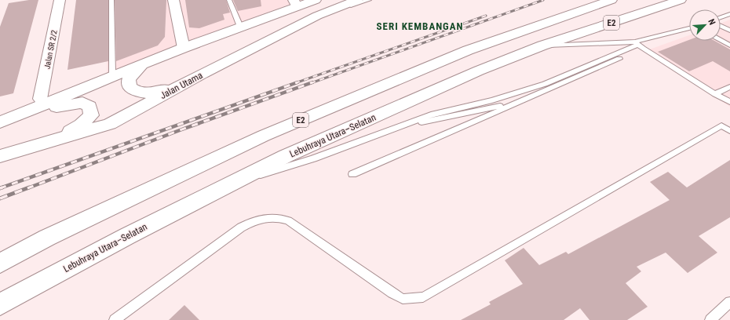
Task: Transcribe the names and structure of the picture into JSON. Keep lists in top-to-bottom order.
{
  "streets": {
    "main road": ["E2", "Jalan Utama", "Lebuhraya Utara–Selatan"],
    "street": ["Jalan SR 2/2"]
  },
  "districts": ["SERI KEMBANGAN"],
  "north": "top right"
}
